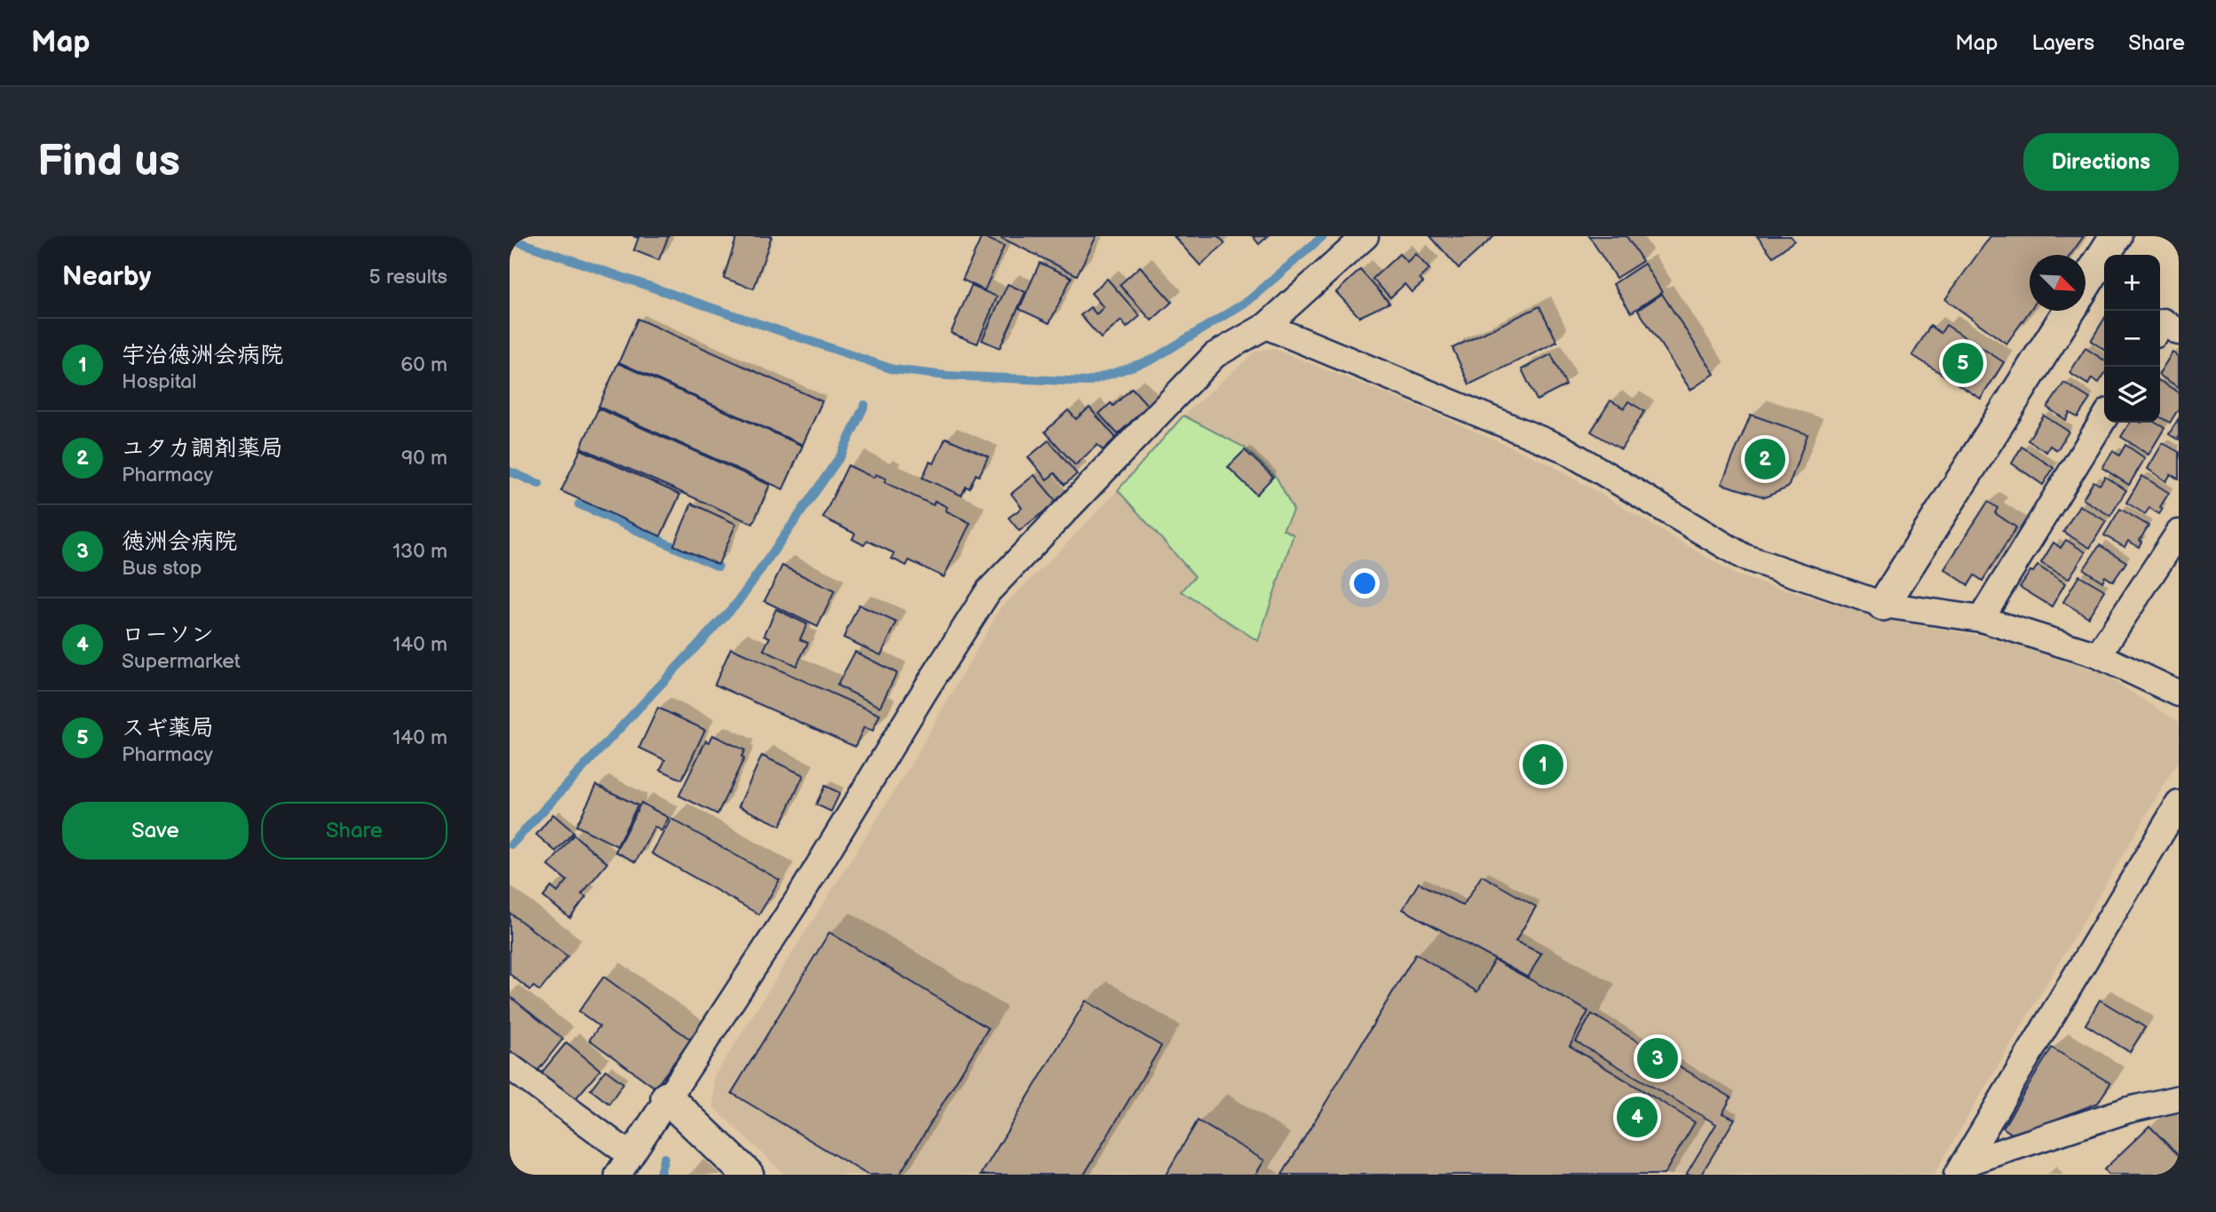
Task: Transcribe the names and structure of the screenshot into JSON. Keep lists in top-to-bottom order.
{
  "north": "bottom right",
  "page": {
    "header": "Map",
    "nav": ["Map", "Layers", "Share"],
    "buttons": [
      "Directions",
      ["Save", "Share"]
    ],
    "title": "Find us",
    "heading": ["Nearby", "5 results"],
    "map_buttons": ["+", "−"],
    "list": [
      {
        "mark": "1",
        "name": "宇治徳洲会病院",
        "note": "Hospital",
        "value": "60 m"
      },
      {
        "mark": "2",
        "name": "ユタカ調剤薬局",
        "note": "Pharmacy",
        "value": "90 m"
      },
      {
        "mark": "3",
        "name": "徳洲会病院",
        "note": "Bus stop",
        "value": "130 m"
      },
      {
        "mark": "4",
        "name": "ローソン",
        "note": "Supermarket",
        "value": "140 m"
      },
      {
        "mark": "5",
        "name": "スギ薬局",
        "note": "Pharmacy",
        "value": "140 m"
      }
    ],
    "pins": [
      "5",
      "2",
      "1",
      "3",
      "4"
    ]
  }
}
